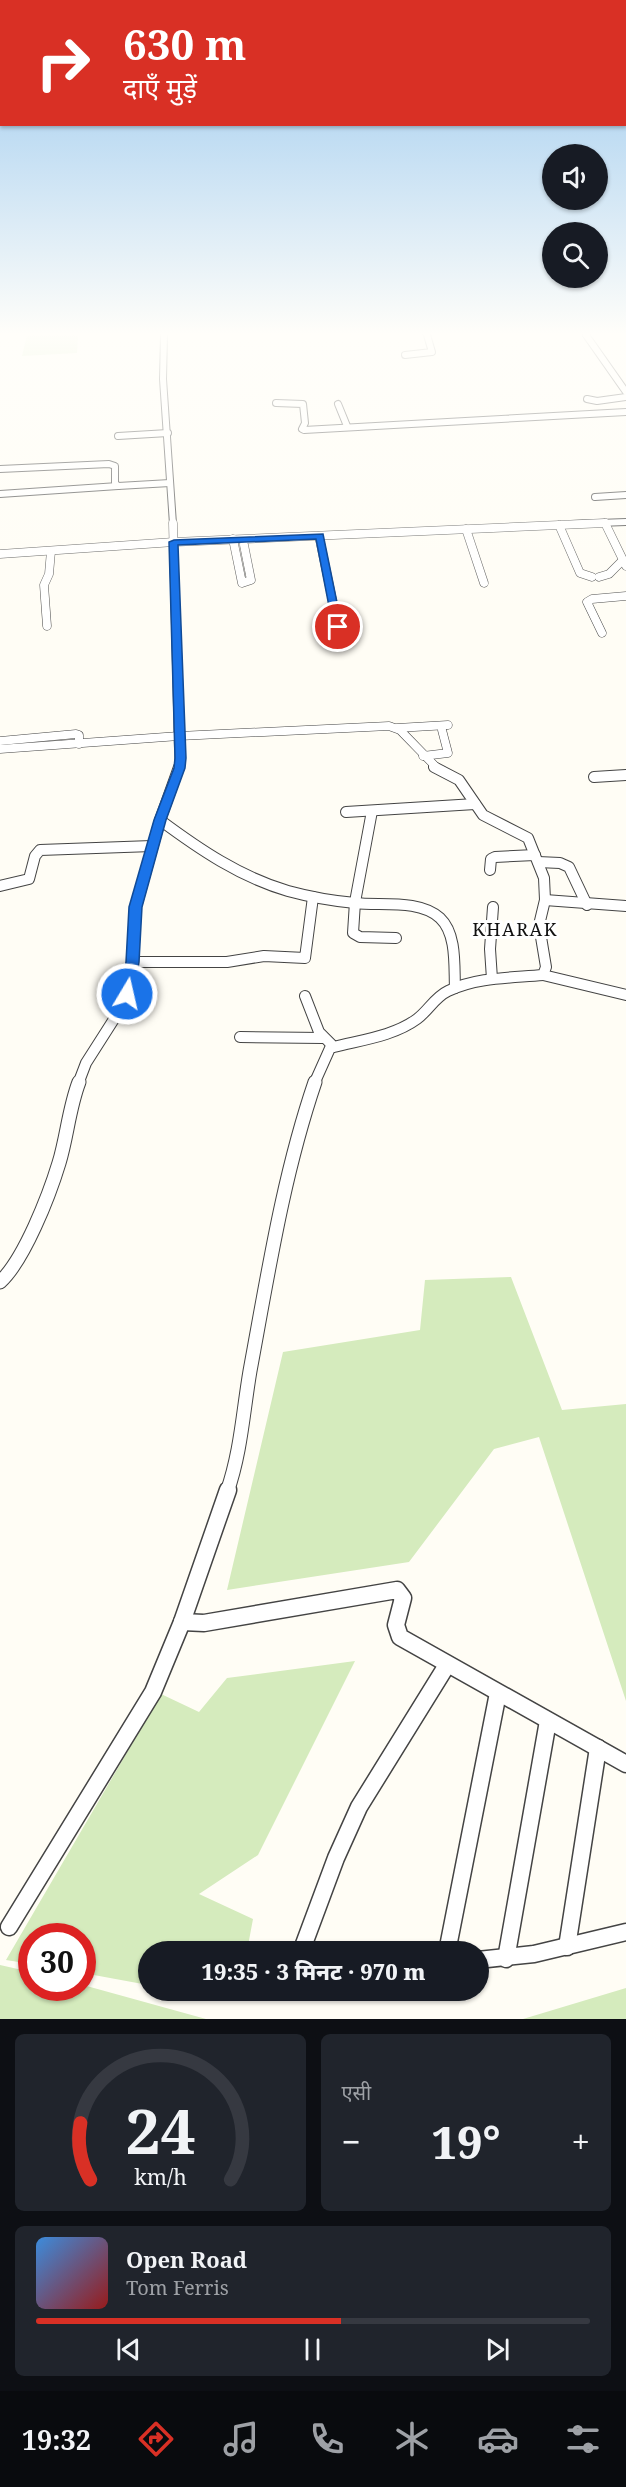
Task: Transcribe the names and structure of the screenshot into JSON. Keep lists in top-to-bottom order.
{
  "districts": ["KHARAK"],
  "page": {
    "turn": ["630 m", "दाएँ मुड़ें"],
    "limit": "30",
    "trip": "19:35 · 3 मिनट · 970 m",
    "tile": "एसी",
    "heat": ["−", "19°", "+"],
    "song": ["Open Road", "Tom Ferris"],
    "tabs": "19:32",
    "gauge": ["24", "km/h"]
  }
}
